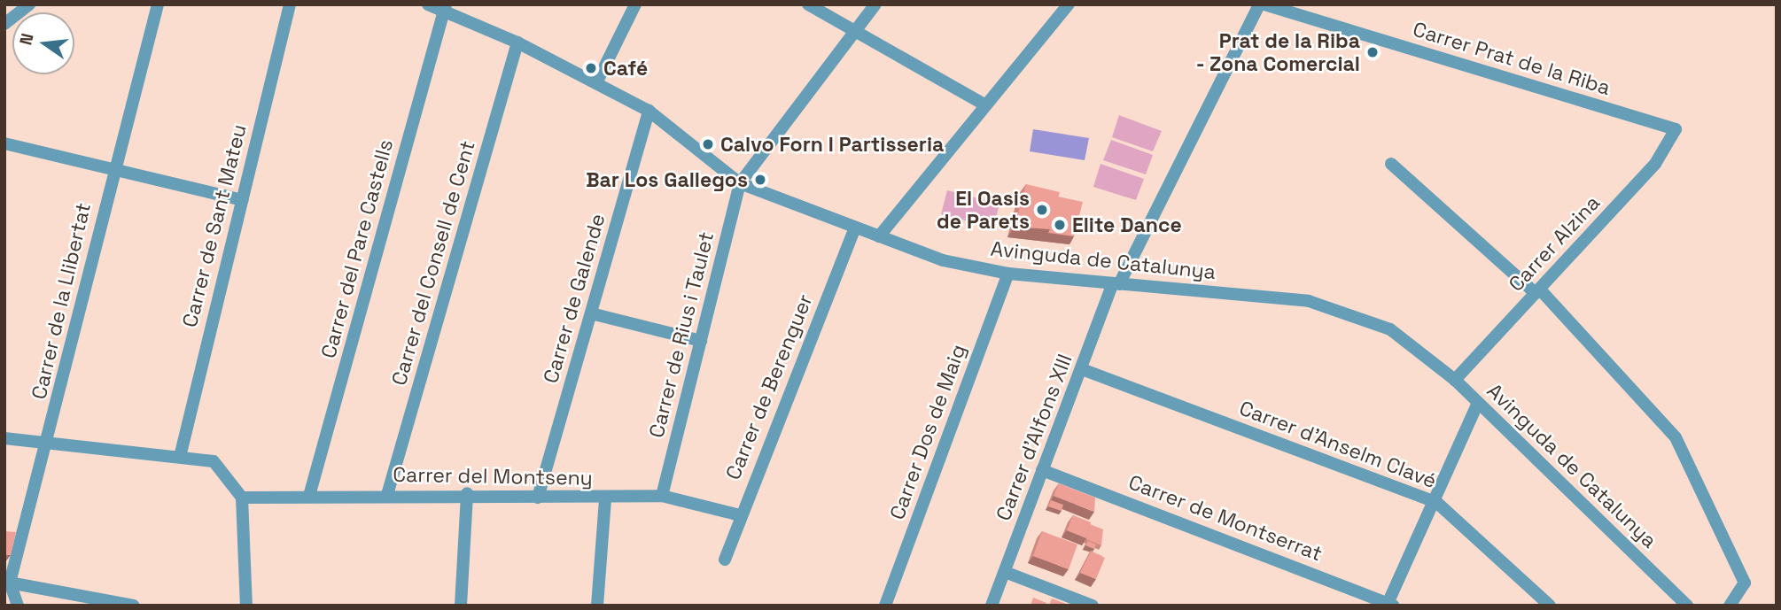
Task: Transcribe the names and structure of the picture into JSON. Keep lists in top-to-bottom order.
{
  "streets": {
    "street": [
      "Carrer Prat de la Riba",
      "Carrer de Sant Mateu",
      "Carrer Alzina",
      "Carrer del Pare Castells",
      "Avinguda de Catalunya",
      "Carrer del Consell de Cent",
      "Carrer de Galende",
      "Carrer de la Llibertat",
      "Carrer de Rius i Taulet",
      "Carrer de Berenguer",
      "Carrer Dos de Maig",
      "Carrer d'Alfons XIII",
      "Carrer d'Anselm Clavé",
      "Carrer del Montseny",
      "Carrer de Montserrat"
    ]
  },
  "crossings": [
    ["Carrer Prat de la Riba", "Carrer Alzina"],
    ["Carrer Alzina", "Avinguda de Catalunya"],
    ["Carrer del Pare Castells", "Avinguda de Catalunya"],
    ["Carrer del Pare Castells", "Carrer del Montseny"],
    ["Avinguda de Catalunya", "Carrer del Consell de Cent"],
    ["Avinguda de Catalunya", "Carrer de Galende"],
    ["Avinguda de Catalunya", "Carrer de Rius i Taulet"],
    ["Avinguda de Catalunya", "Carrer de Berenguer"],
    ["Avinguda de Catalunya", "Carrer Dos de Maig"],
    ["Avinguda de Catalunya", "Carrer d'Alfons XIII"],
    ["Carrer del Consell de Cent", "Carrer del Montseny"],
    ["Carrer de Galende", "Carrer del Montseny"],
    ["Carrer de Rius i Taulet", "Carrer del Montseny"],
    ["Carrer de Berenguer", "Carrer del Montseny"],
    ["Carrer d'Alfons XIII", "Carrer d'Anselm Clavé"],
    ["Carrer d'Alfons XIII", "Carrer de Montserrat"]
  ],
  "places": [
    "Prat de la Riba - Zona Comercial",
    "Café",
    "Calvo Forn I Partisseria",
    "Bar Los Gallegos",
    "El Oasis de Parets",
    "Elite Dance"
  ],
  "north": "left"
}
